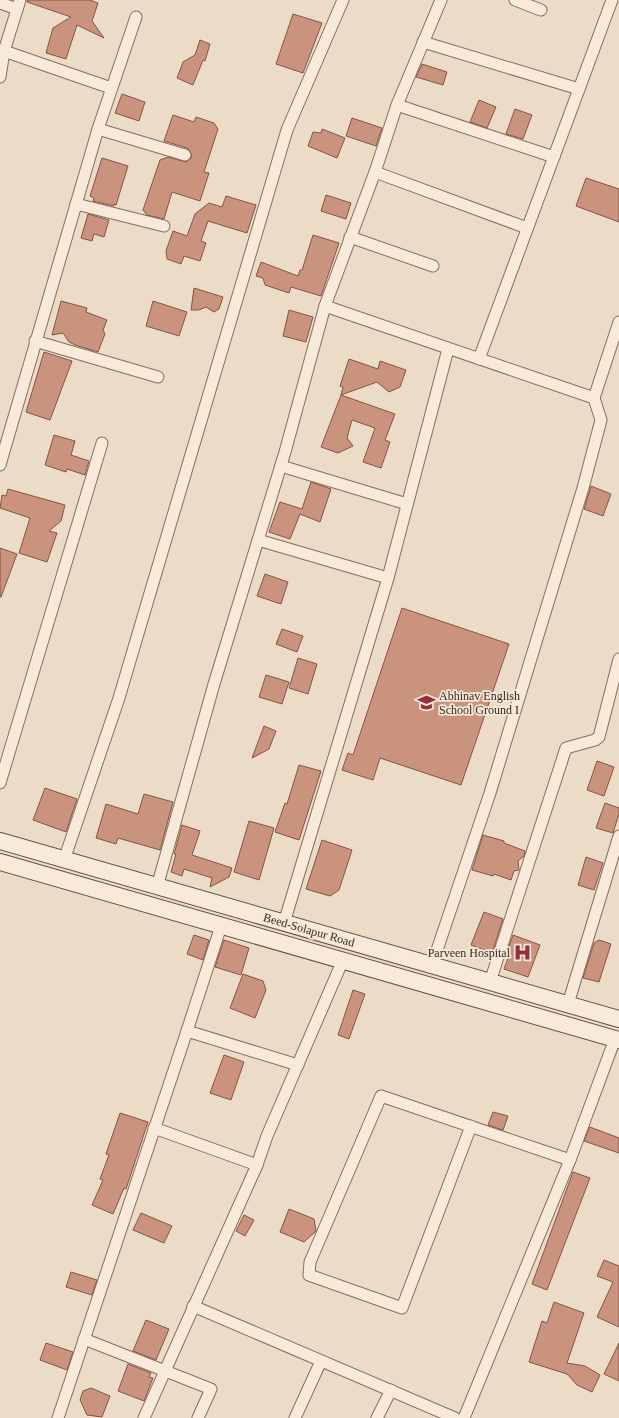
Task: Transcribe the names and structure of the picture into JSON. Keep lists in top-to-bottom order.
{
  "streets": {
    "main road": ["Beed-Solapur Road"]
  },
  "places": {
    "school or university": ["Abhinav English School Ground I"],
    "hospital": ["Parveen Hospital"]
  }
}
